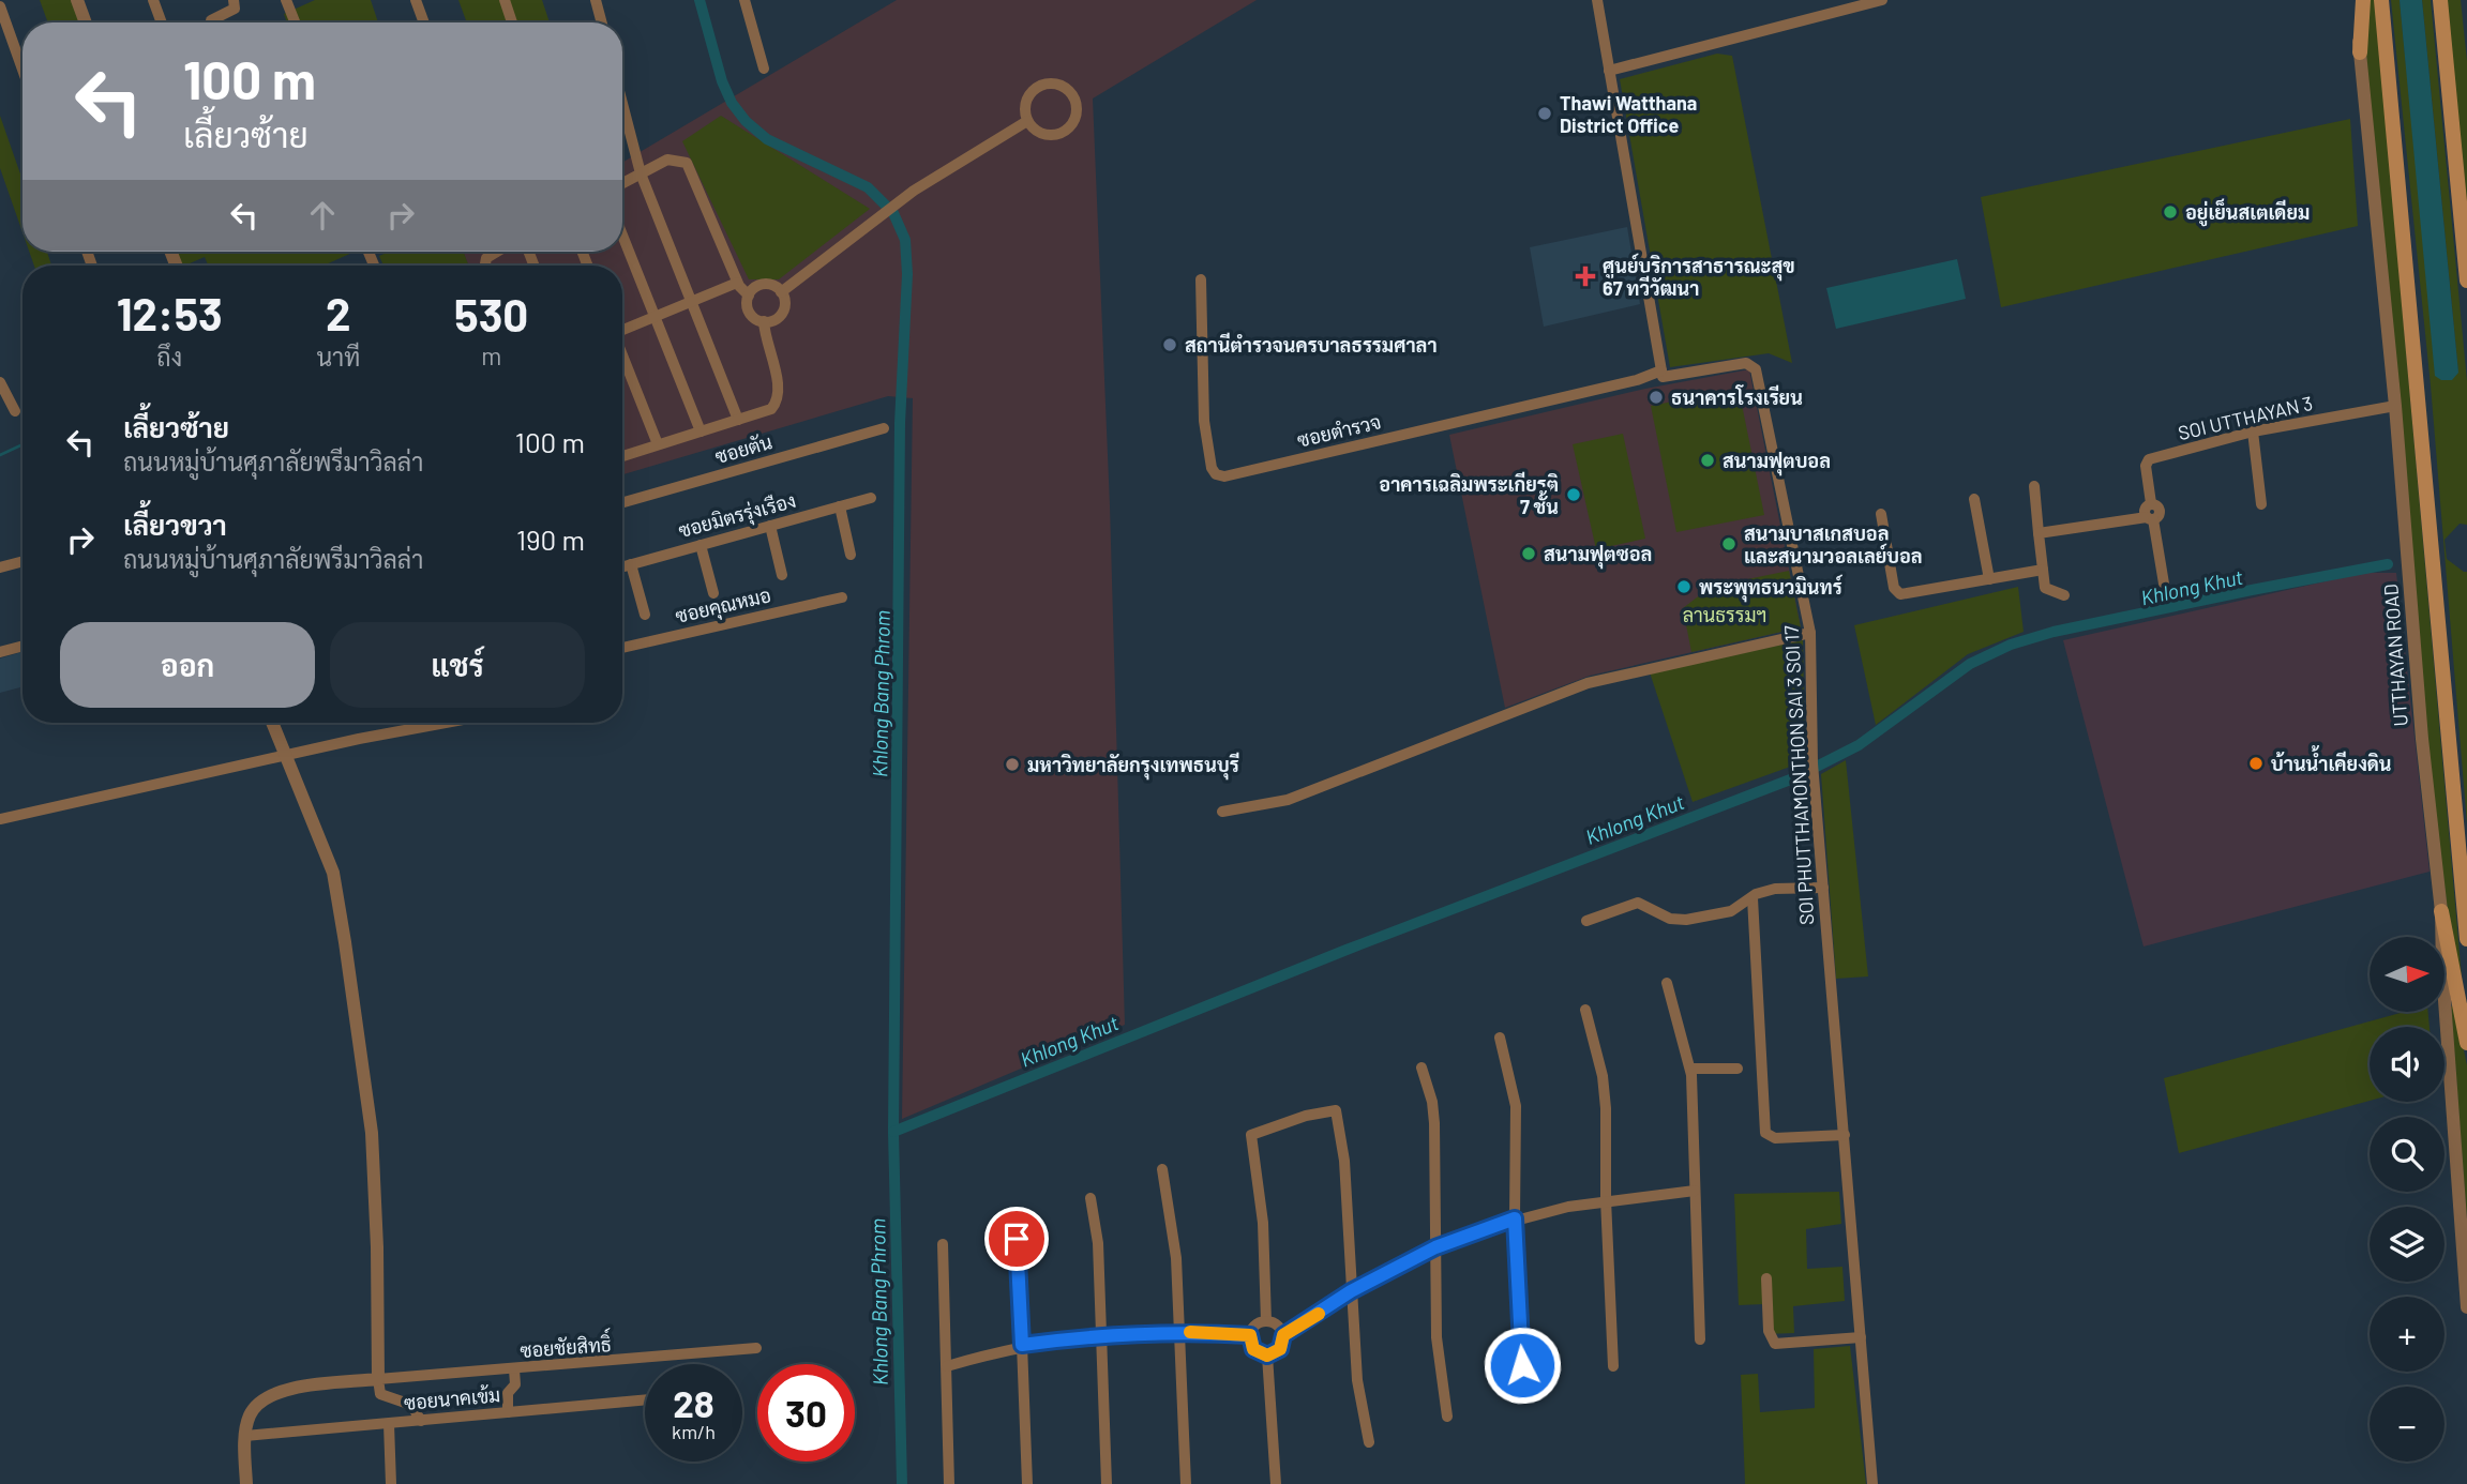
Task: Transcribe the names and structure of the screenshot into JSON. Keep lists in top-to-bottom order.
{
  "streets": {
    "street": [
      "SOI UTTHAYAN 3",
      "ซอยตำรวจ",
      "ซอยตัน",
      "ซอยมิตรรุ่งเรือง",
      "ซอยคุณหมอ",
      "UTTHAYAN ROAD",
      "SOI PHUTTHAMONTHON SAI 3 SOI 17",
      "ซอยชัยสิทธิ์",
      "ซอยนาคเข้ม"
    ]
  },
  "crossings": [
    ["SOI UTTHAYAN 3", "UTTHAYAN ROAD"],
    ["ซอยตำรวจ", "SOI PHUTTHAMONTHON SAI 3 SOI 17"]
  ],
  "water": ["Khlong Khut", "Khlong Bang Phrom"],
  "parks": ["ลานธรรมฯ"],
  "places": {
    "other": [
      "Thawi Watthana District Office",
      "อยู่เย็นสเตเดียม",
      "สถานีตำรวจนครบาลธรรมศาลา",
      "ธนาคารโรงเรียน",
      "สนามฟุตบอล",
      "อาคารเฉลิมพระเกียรติ 7 ชั้น",
      "สนามบาสเกสบอล และสนามวอลเลย์บอล",
      "สนามฟุตซอล",
      "พระพุทธนวมินทร์",
      "บ้านน้ำเคียงดิน",
      "มหาวิทยาลัยกรุงเทพธนบุรี"
    ],
    "health": ["ศูนย์บริการสาธารณะสุข 67 ทวีวัฒนา"]
  },
  "north": "right",
  "page": {
    "turn": ["100 m", "เลี้ยวซ้าย"],
    "eta": [
      "12:53",
      "ถึง",
      "2",
      "นาที",
      "530",
      "m"
    ],
    "list": [
      {
        "name": "เลี้ยวซ้าย",
        "note": "ถนนหมู่บ้านศุภาลัยพรีมาวิลล่า",
        "value": "100 m"
      },
      {
        "name": "เลี้ยวขวา",
        "note": "ถนนหมู่บ้านศุภาลัยพรีมาวิลล่า",
        "value": "190 m"
      }
    ],
    "buttons": ["ออก", "แชร์"],
    "map_buttons": ["+", "−"],
    "speed": "28 km/h",
    "limit": "30"
  }
}
